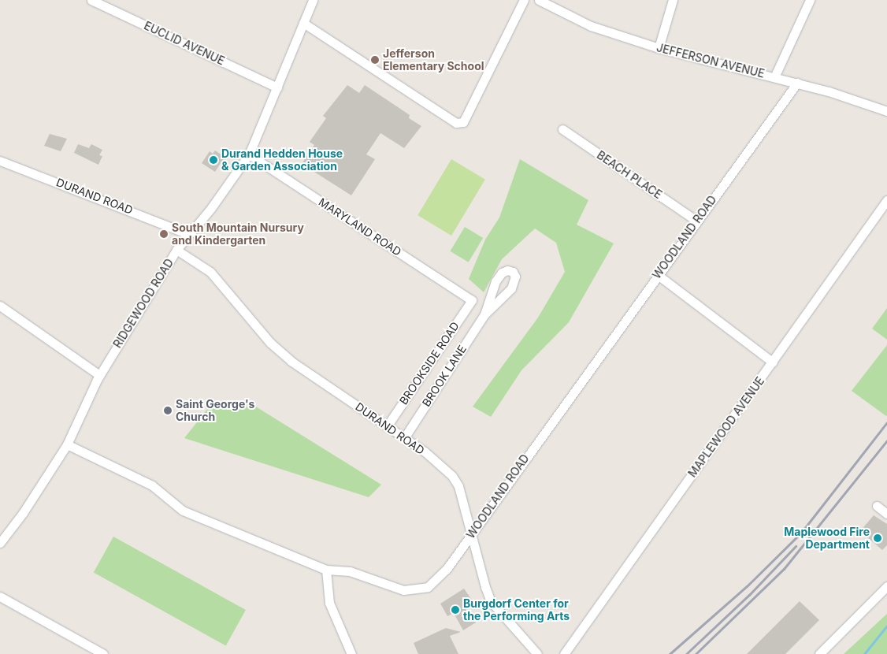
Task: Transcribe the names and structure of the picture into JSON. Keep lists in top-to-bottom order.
{
  "streets": {
    "street": [
      "EUCLID AVENUE",
      "JEFFERSON AVENUE",
      "BEACH PLACE",
      "DURAND ROAD",
      "MARYLAND ROAD",
      "WOODLAND ROAD",
      "RIDGEWOOD ROAD",
      "BROOKSIDE ROAD",
      "BROOK LANE",
      "MAPLEWOOD AVENUE"
    ]
  },
  "crossings": [
    ["EUCLID AVENUE", "RIDGEWOOD ROAD"],
    ["JEFFERSON AVENUE", "WOODLAND ROAD"],
    ["BEACH PLACE", "WOODLAND ROAD"],
    ["DURAND ROAD", "WOODLAND ROAD"],
    ["DURAND ROAD", "RIDGEWOOD ROAD"],
    ["DURAND ROAD", "BROOKSIDE ROAD"],
    ["DURAND ROAD", "BROOK LANE"],
    ["MARYLAND ROAD", "RIDGEWOOD ROAD"],
    ["MARYLAND ROAD", "BROOKSIDE ROAD"],
    ["WOODLAND ROAD", "RIDGEWOOD ROAD"]
  ],
  "places": [
    "Jefferson Elementary School",
    "Durand Hedden House & Garden Association",
    "South Mountain Nursury and Kindergarten",
    "Saint George's Church",
    "Maplewood Fire Department",
    "Burgdorf Center for the Performing Arts"
  ]
}
